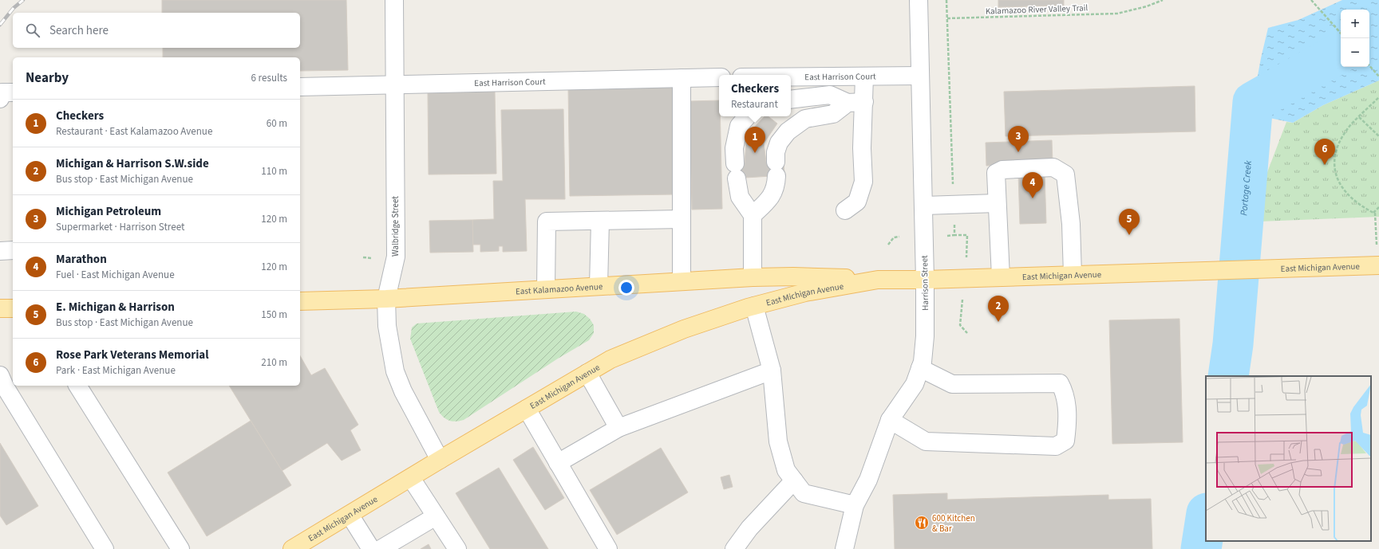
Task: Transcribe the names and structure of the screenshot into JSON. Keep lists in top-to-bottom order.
{
  "streets": {
    "main road": ["East Michigan Avenue", "East Kalamazoo Avenue"],
    "street": ["East Harrison Court", "Walbridge Street", "Harrison Street"],
    "path": ["Kalamazoo River Valley Trail"]
  },
  "crossings": [
    ["East Harrison Court", "Walbridge Street"],
    ["East Harrison Court", "Harrison Street"],
    ["Walbridge Street", "East Michigan Avenue"],
    ["Walbridge Street", "East Kalamazoo Avenue"],
    ["East Michigan Avenue", "Harrison Street"],
    ["East Michigan Avenue", "East Kalamazoo Avenue"]
  ],
  "water": ["Portage Creek"],
  "places": {
    "restaurant": ["600 Kitchen & Bar"]
  },
  "page": {
    "map_buttons": ["+", "−"],
    "search": "Search here",
    "heading": ["Nearby", "6 results"],
    "popup": ["Checkers", "Restaurant"],
    "list": [
      {
        "mark": "1",
        "name": "Checkers",
        "note": "Restaurant · East Kalamazoo Avenue",
        "value": "60 m"
      },
      {
        "mark": "2",
        "name": "Michigan & Harrison S.W.side",
        "note": "Bus stop · East Michigan Avenue",
        "value": "110 m"
      },
      {
        "mark": "3",
        "name": "Michigan Petroleum",
        "note": "Supermarket · Harrison Street",
        "value": "120 m"
      },
      {
        "mark": "4",
        "name": "Marathon",
        "note": "Fuel · East Michigan Avenue",
        "value": "120 m"
      },
      {
        "mark": "5",
        "name": "E. Michigan & Harrison",
        "note": "Bus stop · East Michigan Avenue",
        "value": "150 m"
      },
      {
        "mark": "6",
        "name": "Rose Park Veterans Memorial",
        "note": "Park · East Michigan Avenue",
        "value": "210 m"
      }
    ],
    "pins": [
      "3",
      "1",
      "6",
      "4",
      "5",
      "2"
    ]
  }
}
